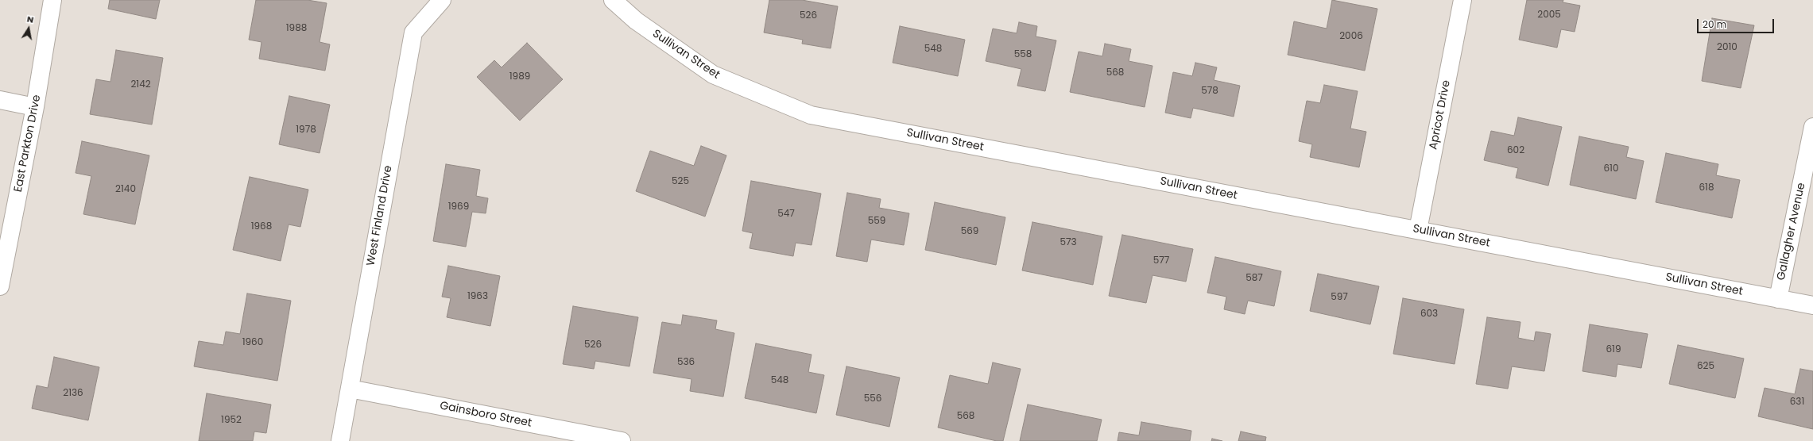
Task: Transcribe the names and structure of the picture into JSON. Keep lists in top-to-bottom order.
{
  "streets": {
    "street": [
      "Sullivan Street",
      "Apricot Drive",
      "East Parkton Drive",
      "West Finland Drive",
      "Gallagher Avenue",
      "Gainsboro Street"
    ]
  },
  "crossings": [
    ["Sullivan Street", "Apricot Drive"],
    ["Sullivan Street", "Gallagher Avenue"],
    ["West Finland Drive", "Gainsboro Street"]
  ],
  "house_numbers": [
    "2005",
    "526",
    "1988",
    "2006",
    "2010",
    "548",
    "558",
    "568",
    "1989",
    "2142",
    "578",
    "1978",
    "602",
    "610",
    "525",
    "618",
    "2140",
    "1969",
    "547",
    "559",
    "1968",
    "569",
    "573",
    "577",
    "587",
    "1963",
    "597",
    "603",
    "1960",
    "526",
    "619",
    "536",
    "625",
    "548",
    "2136",
    "556",
    "631",
    "568",
    "1952"
  ],
  "scale_bar": "20 m",
  "north": "top"
}
